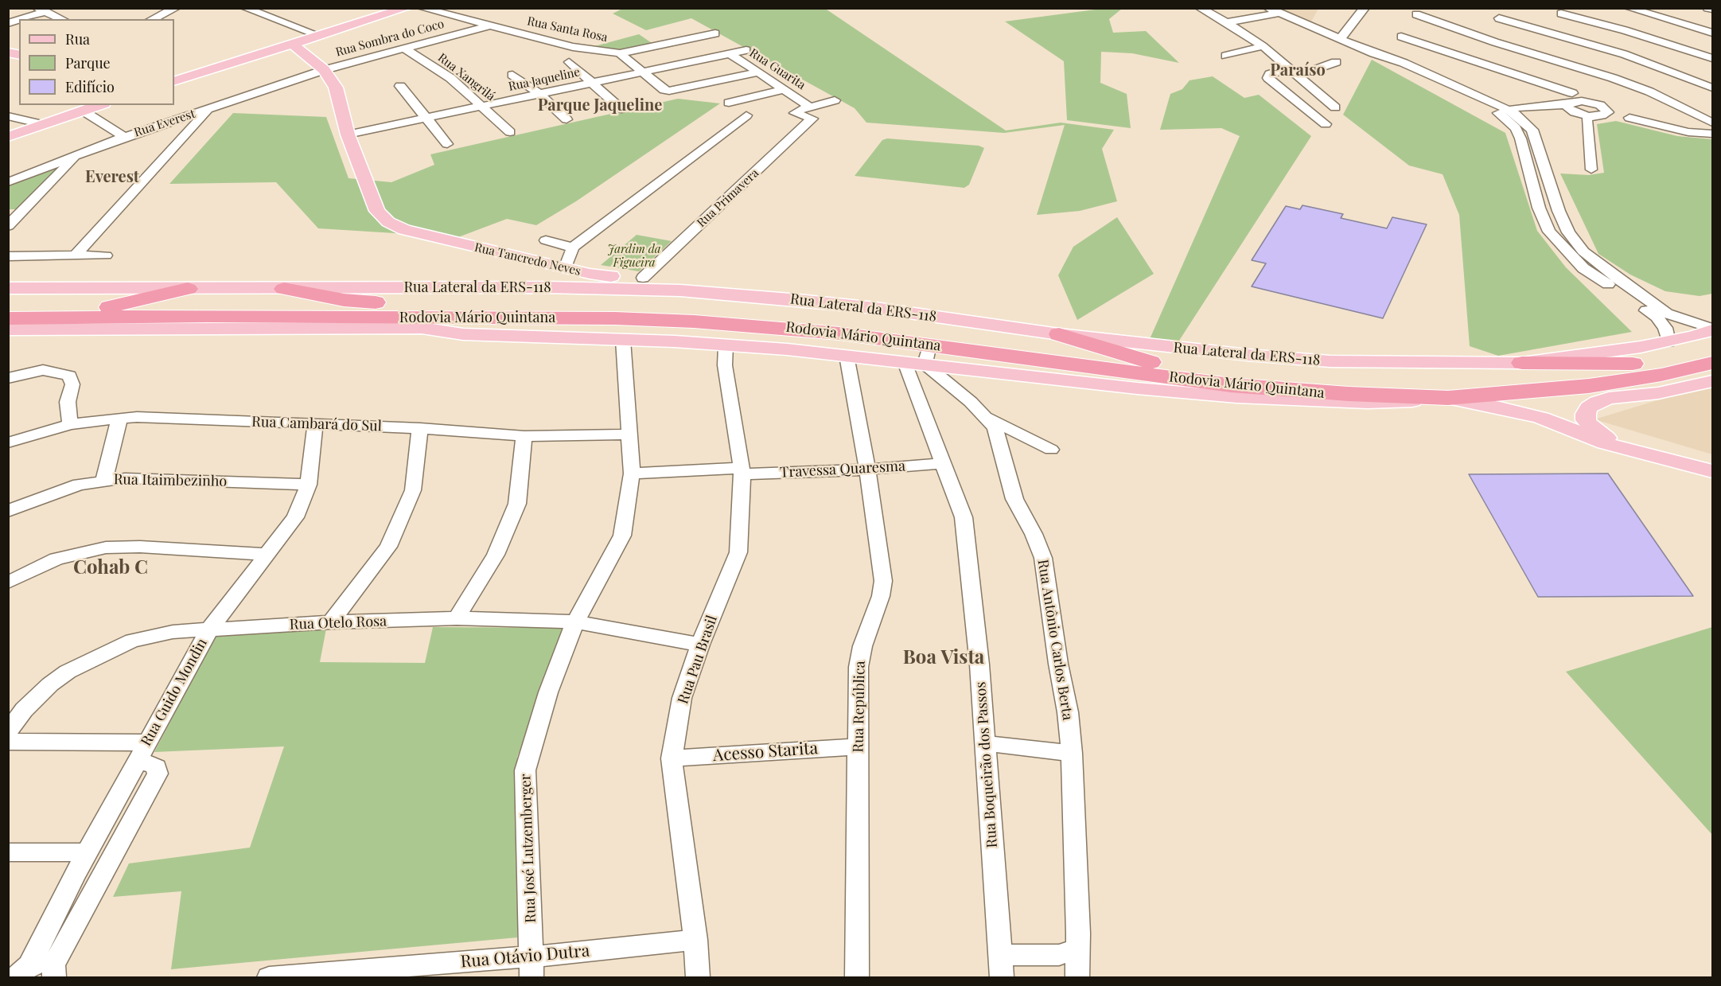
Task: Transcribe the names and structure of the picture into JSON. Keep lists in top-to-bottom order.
{
  "streets": {
    "highway": ["Rodovia Mário Quintana"],
    "main road": ["Rua Tancredo Neves", "Rua Lateral da ERS-118"],
    "street": [
      "Rua Santa Rosa",
      "Rua Sombra do Coco",
      "Rua Guarita",
      "Rua Xangrilá",
      "Rua Jaqueline",
      "Rua Everest",
      "Rua Primavera",
      "Rua Cambará do Sul",
      "Travessa Quaresma",
      "Rua Itaimbezinho",
      "Rua Otelo Rosa",
      "Rua Antônio Carlos Berta",
      "Rua Pau Brasil",
      "Rua Guido Mondin",
      "Rua República",
      "Acesso Starita",
      "Rua Boqueirão dos Passos",
      "Rua José Lutzemberger",
      "Rua Otávio Dutra"
    ]
  },
  "crossings": [
    ["Rua Santa Rosa", "Rua Sombra do Coco"],
    ["Rua Santa Rosa", "Rua Guarita"],
    ["Rua Santa Rosa", "Rua Jaqueline"],
    ["Rua Sombra do Coco", "Rua Xangrilá"],
    ["Rua Sombra do Coco", "Rua Everest"],
    ["Rua Sombra do Coco", "Rua Tancredo Neves"],
    ["Rua Guarita", "Rua Jaqueline"],
    ["Rua Guarita", "Rua Primavera"],
    ["Rua Xangrilá", "Rua Jaqueline"],
    ["Rua Jaqueline", "Rua Tancredo Neves"],
    ["Rua Everest", "Rua Tancredo Neves"],
    ["Rua Primavera", "Rua Tancredo Neves"],
    ["Rua Tancredo Neves", "Rua Lateral da ERS-118"],
    ["Rodovia Mário Quintana", "Rua Antônio Carlos Berta"],
    ["Rua Cambará do Sul", "Rua Guido Mondin"],
    ["Rua Cambará do Sul", "Rua José Lutzemberger"],
    ["Travessa Quaresma", "Rua Pau Brasil"],
    ["Travessa Quaresma", "Rua República"],
    ["Travessa Quaresma", "Rua Boqueirão dos Passos"],
    ["Travessa Quaresma", "Rua José Lutzemberger"],
    ["Rua Itaimbezinho", "Rua Guido Mondin"],
    ["Rua Otelo Rosa", "Rua Pau Brasil"],
    ["Rua Otelo Rosa", "Rua Guido Mondin"],
    ["Rua Otelo Rosa", "Rua José Lutzemberger"],
    ["Rua Pau Brasil", "Acesso Starita"],
    ["Rua Pau Brasil", "Rua Otávio Dutra"],
    ["Rua República", "Acesso Starita"],
    ["Rua José Lutzemberger", "Rua Otávio Dutra"]
  ],
  "districts": [
    "Paraíso",
    "Parque Jaqueline",
    "Everest",
    "Cohab C",
    "Boa Vista"
  ],
  "parks": ["Jardim da Figueira"],
  "legend": ["Rua", "Parque", "Edifício"]
}
